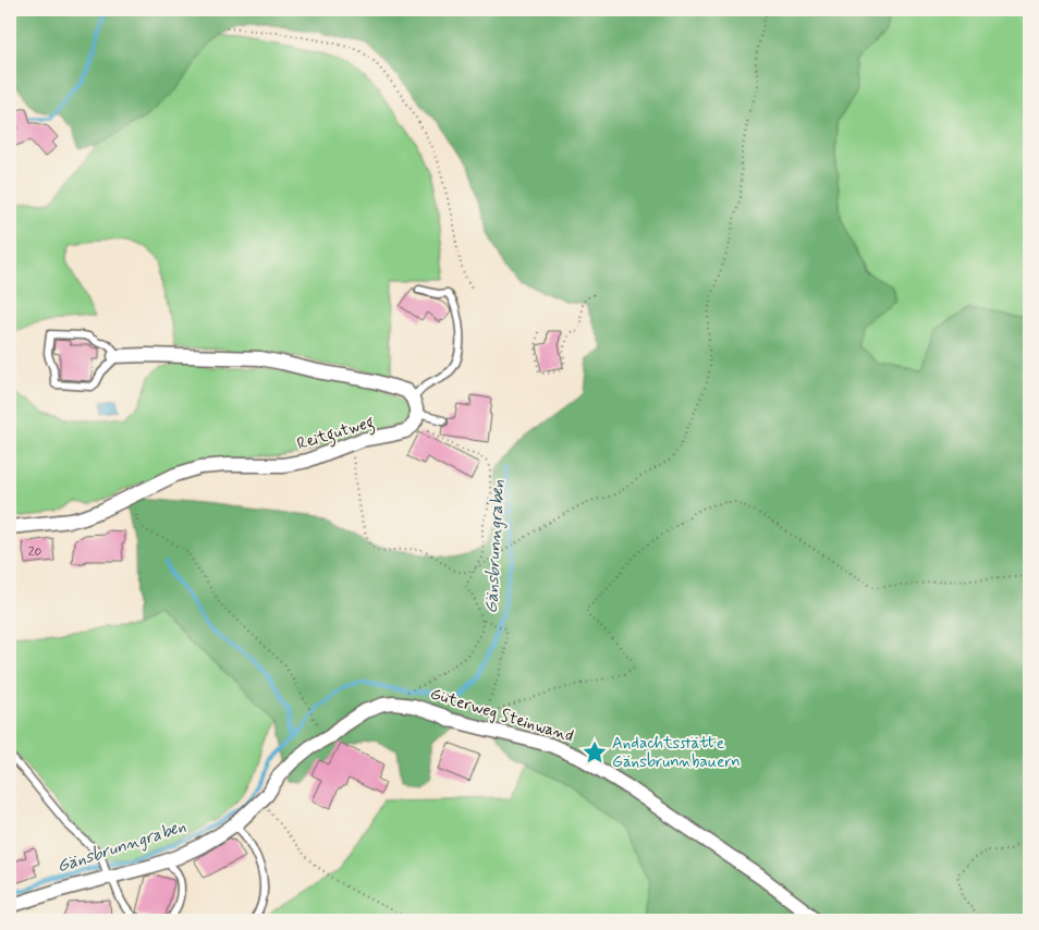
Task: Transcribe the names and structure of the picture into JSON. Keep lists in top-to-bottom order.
{
  "streets": {
    "street": ["Reitgutweg", "Güterweg Steinwand"]
  },
  "water": ["Gänsbrunngraben"],
  "places": {
    "place": ["Andachtsstätte Gänsbrunnbauern"]
  },
  "house_numbers": ["20"]
}
